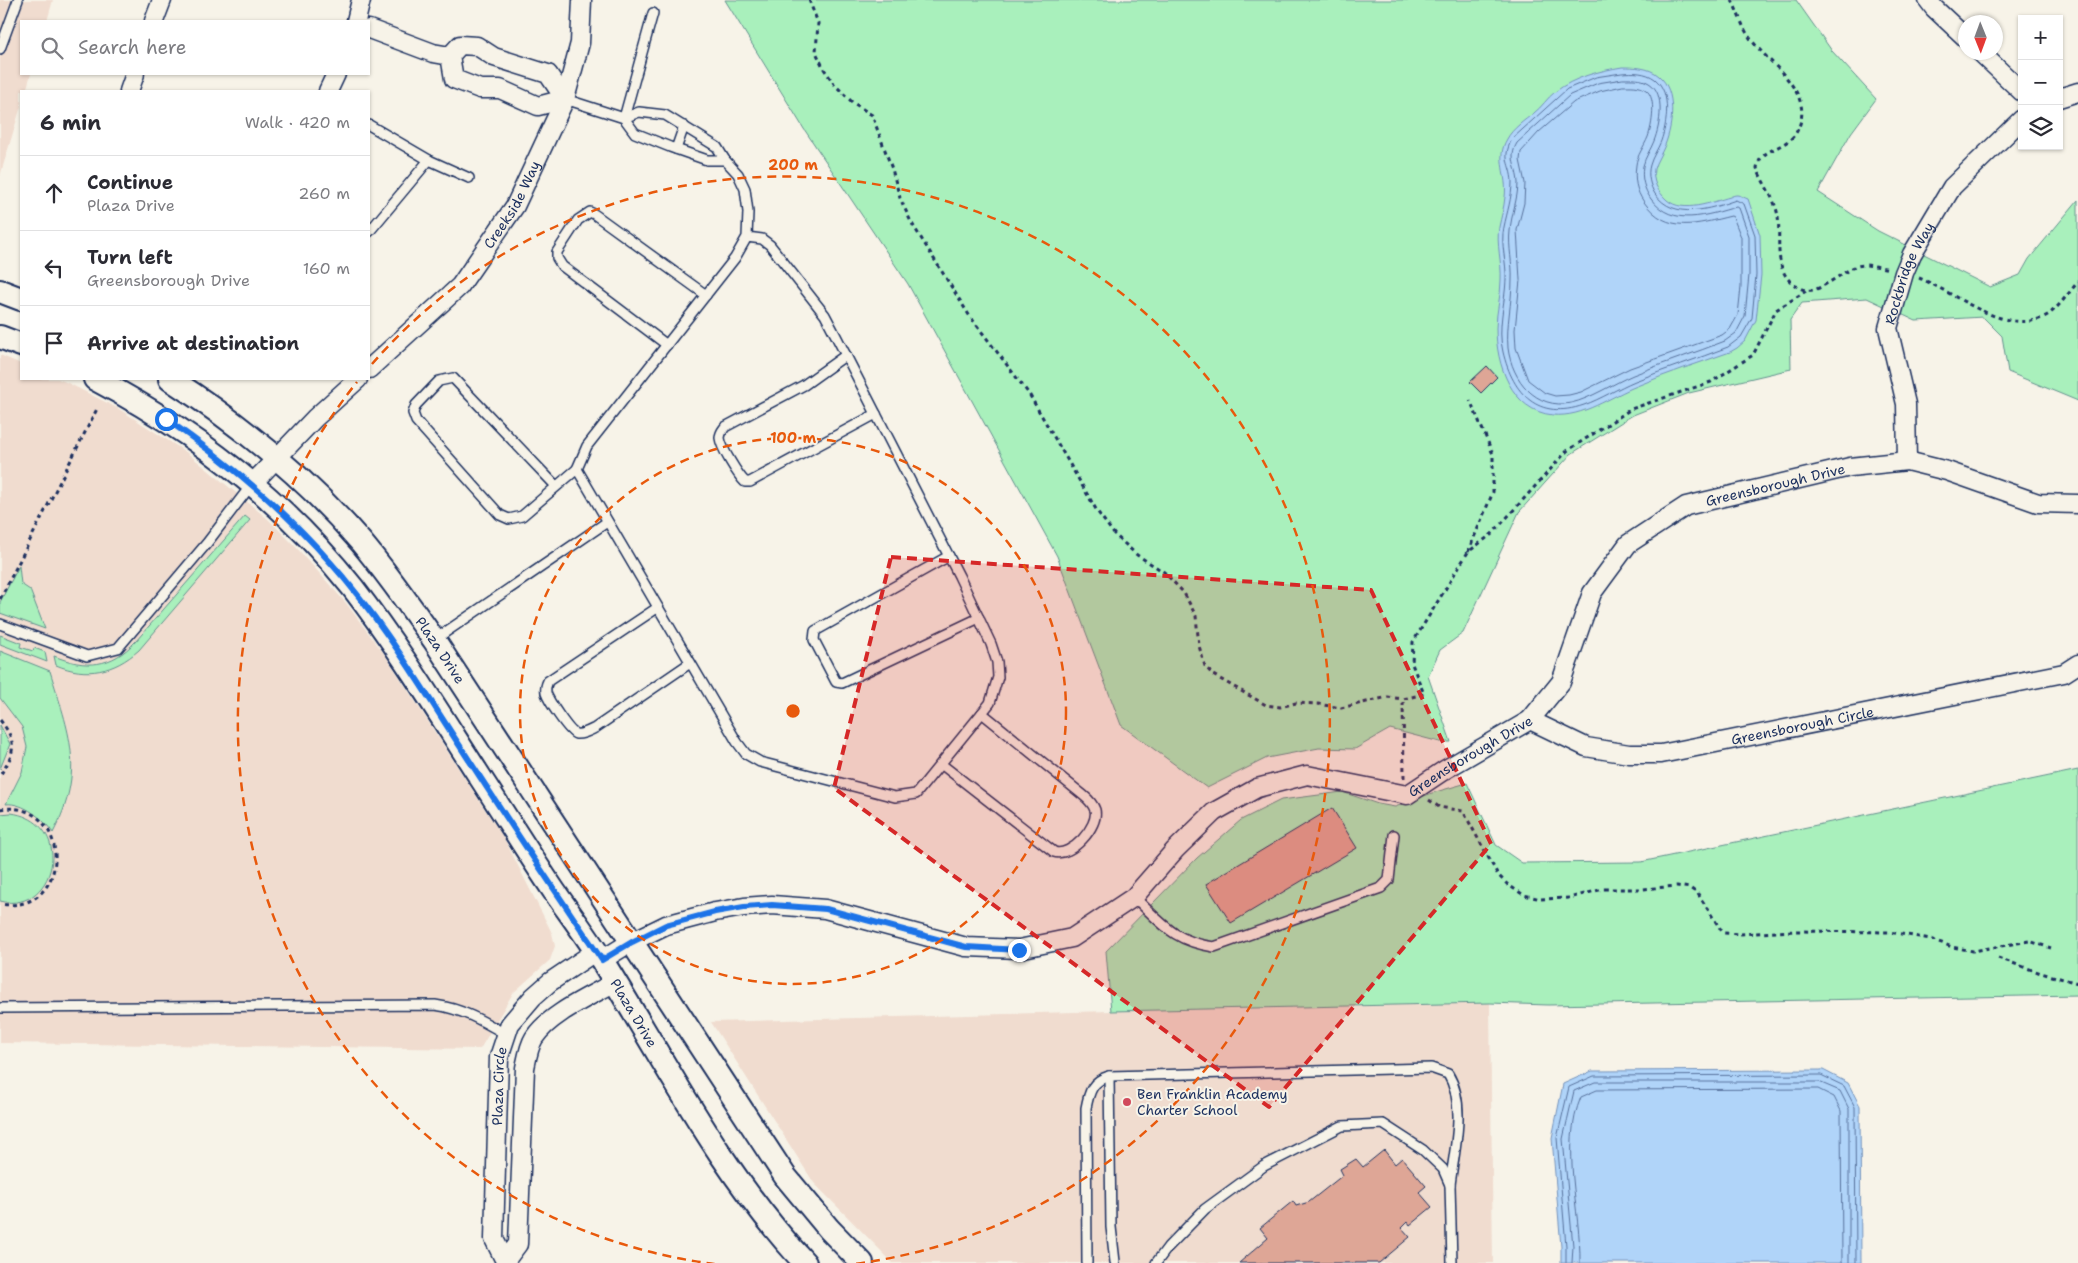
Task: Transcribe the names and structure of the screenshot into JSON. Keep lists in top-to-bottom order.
{
  "streets": {
    "street": [
      "Creekside Way",
      "Rockbridge Way",
      "Greensborough Drive",
      "Plaza Drive",
      "Greensborough Circle",
      "Plaza Circle"
    ]
  },
  "crossings": [
    ["Rockbridge Way", "Greensborough Drive"],
    ["Greensborough Drive", "Plaza Drive"],
    ["Greensborough Drive", "Greensborough Circle"],
    ["Greensborough Drive", "Plaza Circle"],
    ["Plaza Drive", "Plaza Circle"]
  ],
  "places": ["Ben Franklin Academy Charter School"],
  "north": "bottom",
  "page": {
    "map_buttons": ["+", "−"],
    "search": "Search here",
    "heading": ["6 min", "Walk · 420 m"],
    "list": [
      ["Continue", "Plaza Drive", "260 m"],
      ["Turn left", "Greensborough Drive", "160 m"],
      "Arrive at destination"
    ]
  },
  "rings": ["200 m", "100 m"]
}
